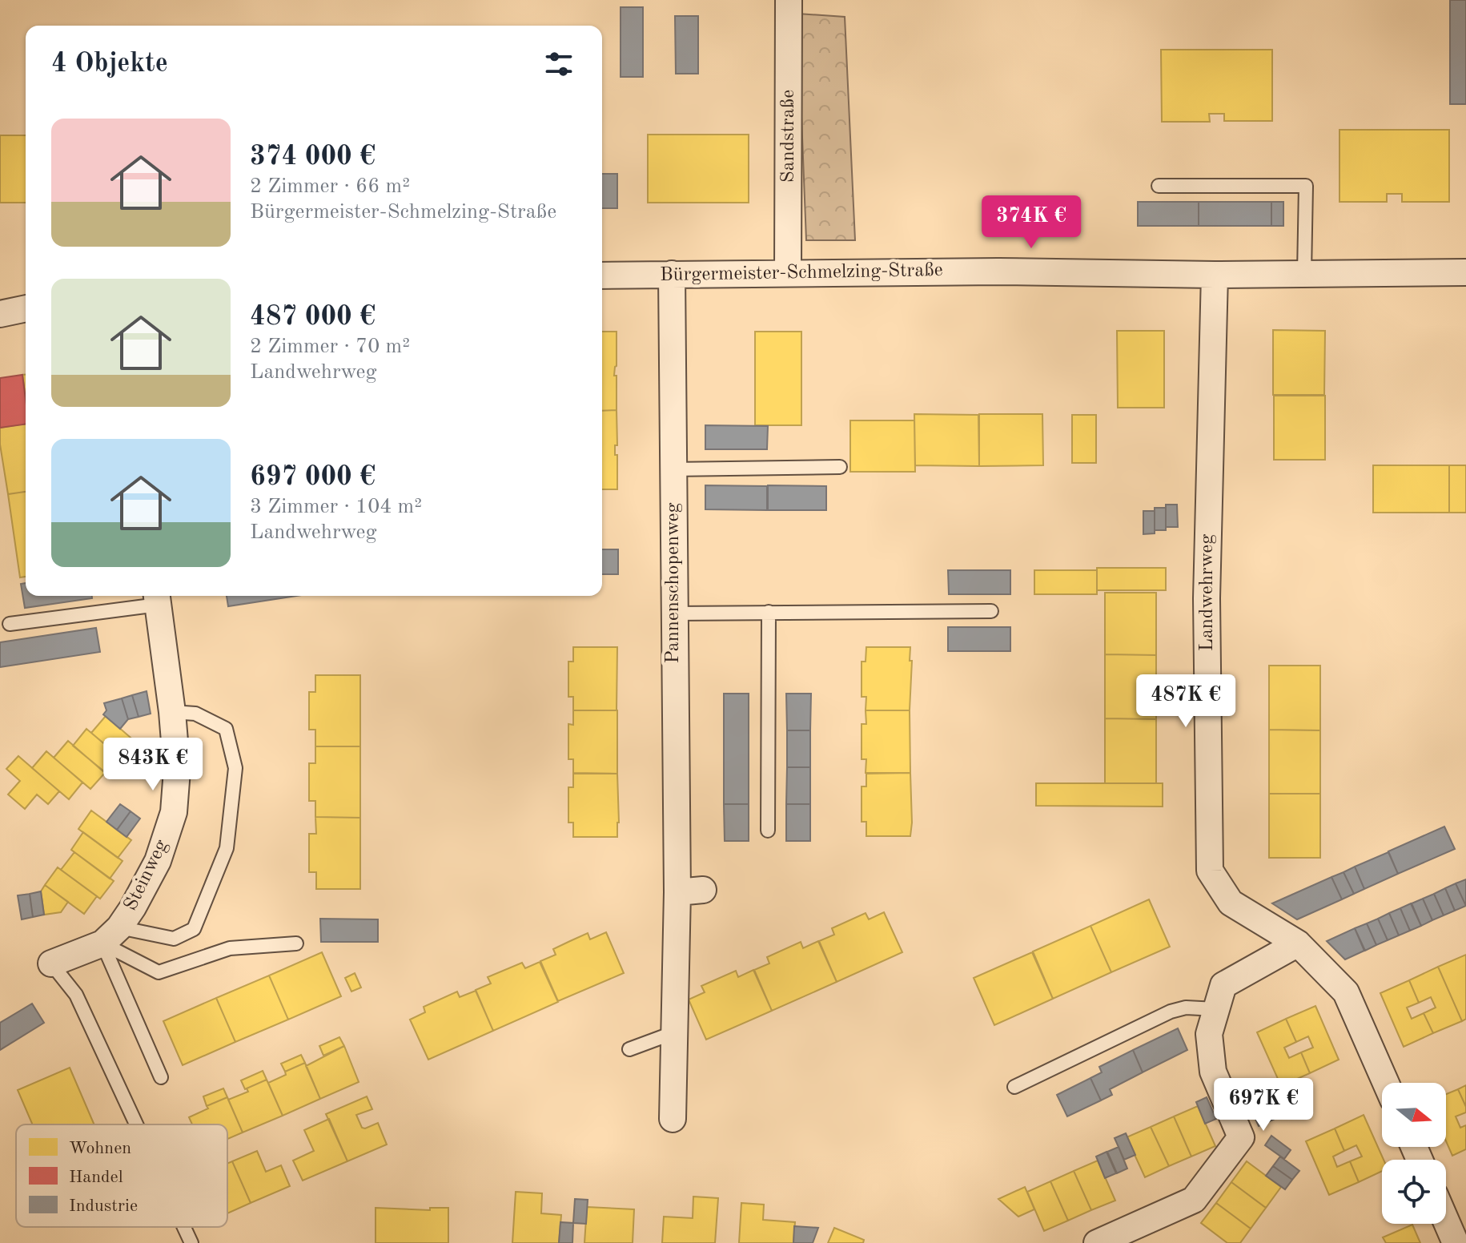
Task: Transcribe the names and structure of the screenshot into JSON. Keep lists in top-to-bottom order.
{
  "streets": {
    "street": [
      "Sandstraße",
      "Bürgermeister-Schmelzing-Straße",
      "Pannenschopenweg",
      "Landwehrweg",
      "Steinweg"
    ]
  },
  "crossings": [
    ["Sandstraße", "Bürgermeister-Schmelzing-Straße"],
    ["Bürgermeister-Schmelzing-Straße", "Pannenschopenweg"],
    ["Bürgermeister-Schmelzing-Straße", "Landwehrweg"]
  ],
  "legend": ["Wohnen", "Handel", "Industrie"],
  "north": "right",
  "page": {
    "heading": "4 Objekte",
    "list": [
      {
        "name": "374 000 €",
        "note": "2 Zimmer · 66 m² · Bürgermeister-Schmelzing-Straße"
      },
      {
        "name": "487 000 €",
        "note": "2 Zimmer · 70 m² · Landwehrweg"
      },
      {
        "name": "697 000 €",
        "note": "3 Zimmer · 104 m² · Landwehrweg"
      }
    ],
    "price": [
      "374K €",
      "487K €",
      "843K €",
      "697K €"
    ]
  }
}
